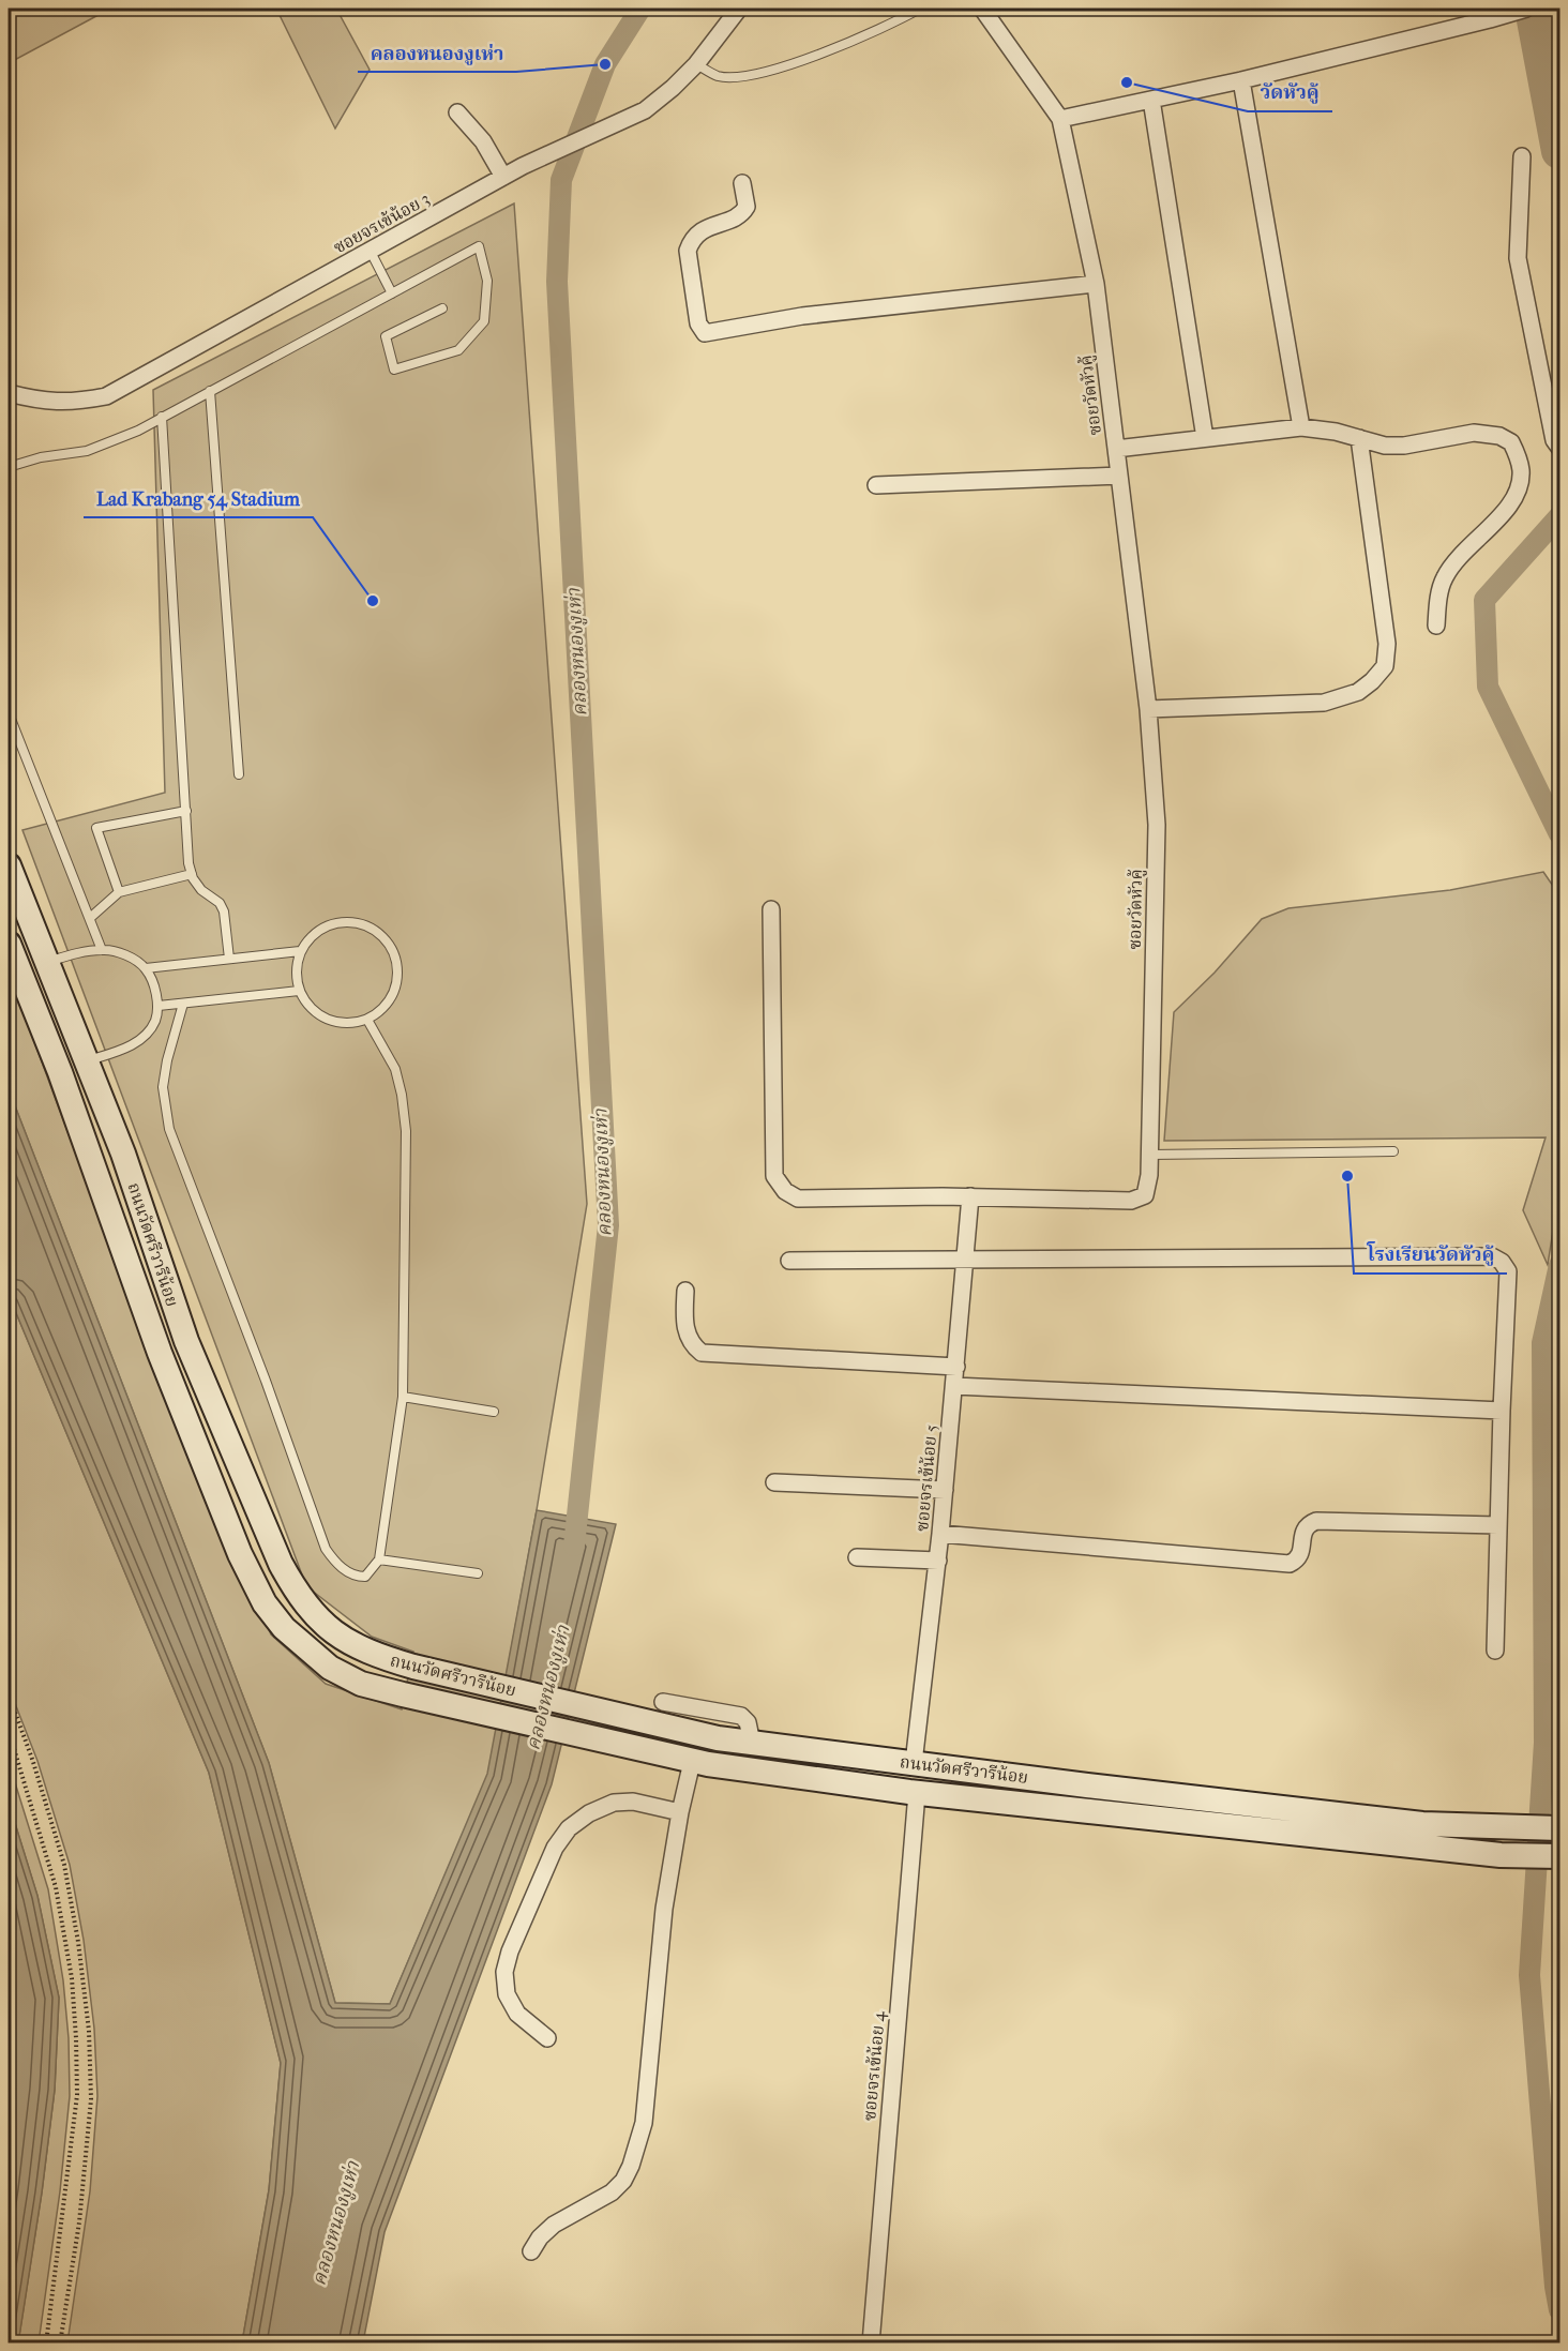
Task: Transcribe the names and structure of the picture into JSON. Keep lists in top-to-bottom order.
{
  "streets": {
    "main road": ["ถนนวัดศรีวารีน้อย"],
    "street": [
      "ซอยจรเข้น้อย 3",
      "ซอยวัดหัวคู้",
      "ซอยจรเข้น้อย 5",
      "ซอยจรเข้น้อย 4"
    ]
  },
  "crossings": [
    ["ซอยวัดหัวคู้", "ซอยจรเข้น้อย 5"],
    ["ถนนวัดศรีวารีน้อย", "ซอยจรเข้น้อย 5"],
    ["ถนนวัดศรีวารีน้อย", "ซอยจรเข้น้อย 4"]
  ],
  "water": ["คลองหนองงูเห่า"],
  "places": [
    "คลองหนองงูเห่า",
    "วัดหัวคู้",
    "Lad Krabang 54 Stadium",
    "โรงเรียนวัดหัวคู้"
  ]
}
